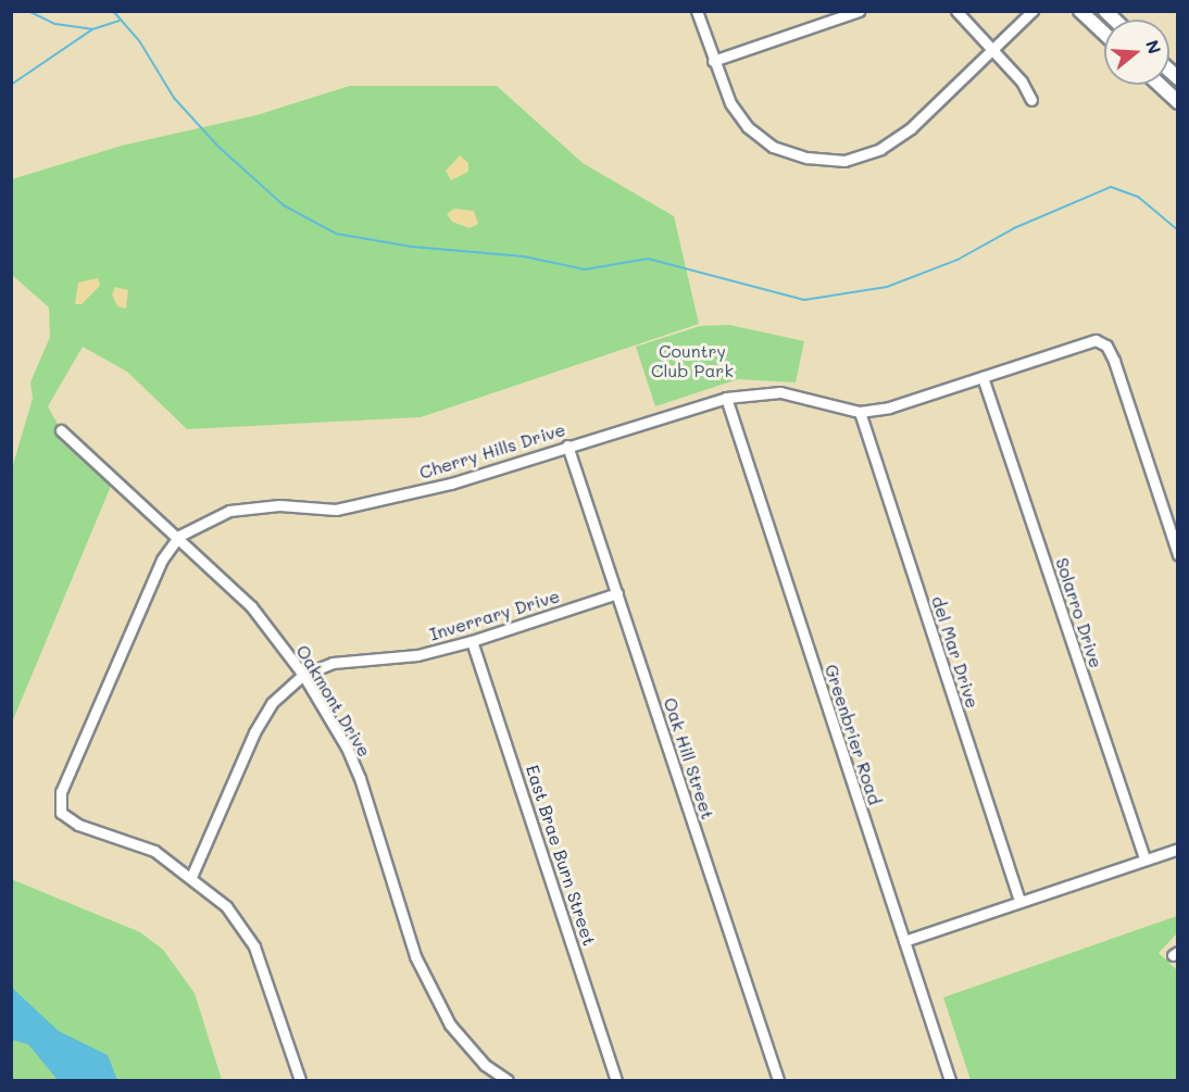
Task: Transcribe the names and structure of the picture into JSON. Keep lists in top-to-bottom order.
{
  "streets": {
    "street": [
      "Cherry Hills Drive",
      "Solarro Drive",
      "Inverrary Drive",
      "del Mar Drive",
      "Oakmont Drive",
      "Greenbrier Road",
      "Oak Hill Street",
      "East Brae Burn Street"
    ]
  },
  "crossings": [
    ["Cherry Hills Drive", "Solarro Drive"],
    ["Cherry Hills Drive", "Inverrary Drive"],
    ["Cherry Hills Drive", "del Mar Drive"],
    ["Cherry Hills Drive", "Oakmont Drive"],
    ["Cherry Hills Drive", "Greenbrier Road"],
    ["Cherry Hills Drive", "Oak Hill Street"],
    ["Inverrary Drive", "Oakmont Drive"],
    ["Inverrary Drive", "Oak Hill Street"],
    ["Inverrary Drive", "East Brae Burn Street"]
  ],
  "parks": ["Country Club Park"],
  "north": "right"
}
